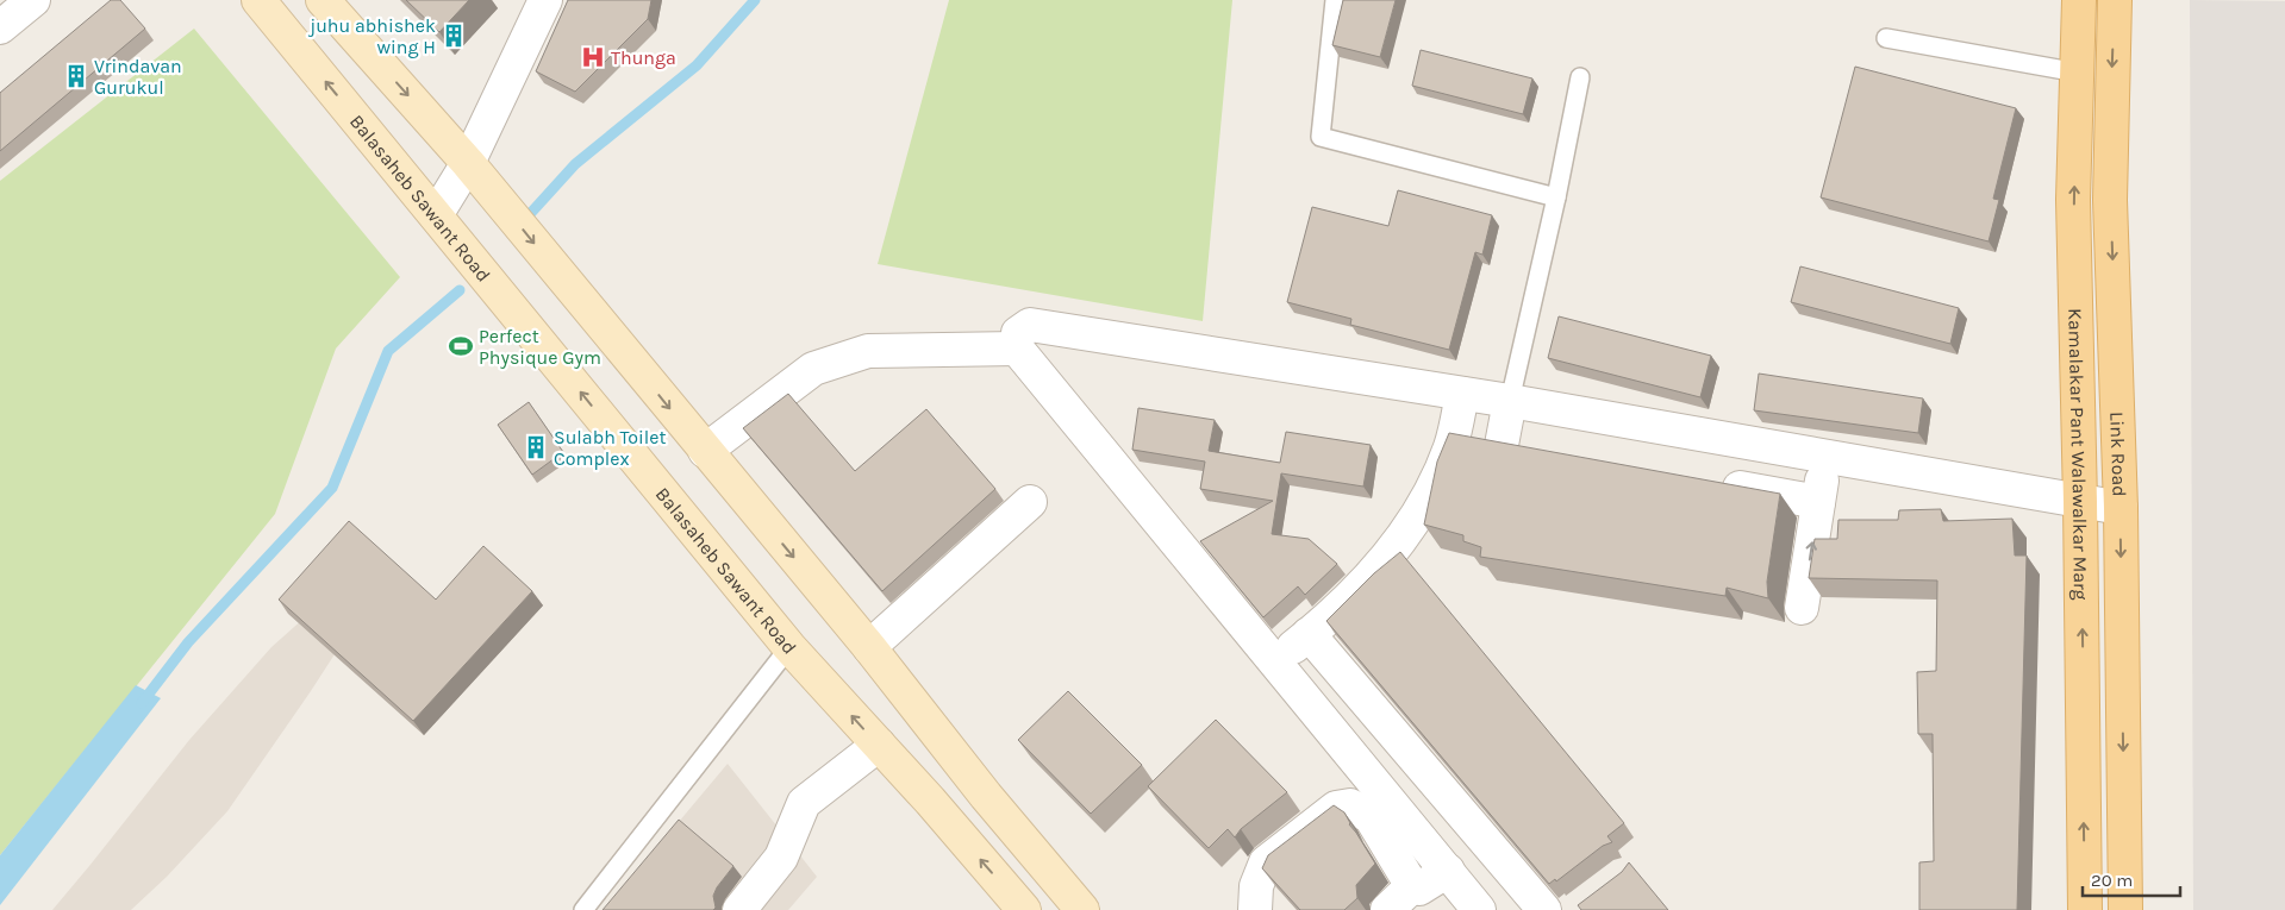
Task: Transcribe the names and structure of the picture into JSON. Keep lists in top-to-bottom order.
{
  "streets": {
    "main road": ["Balasaheb Sawant Road", "Kamalakar Pant Walawalkar Marg", "Link Road"]
  },
  "one_way": ["Kamalakar Pant Walawalkar Marg", "Link Road"],
  "places": {
    "building": ["juhu abhishek wing H", "Vrindavan Gurukul", "Sulabh Toilet Complex"],
    "hospital": ["Thunga"],
    "sports": ["Perfect Physique Gym"]
  },
  "scale_bar": "20 m"
}
